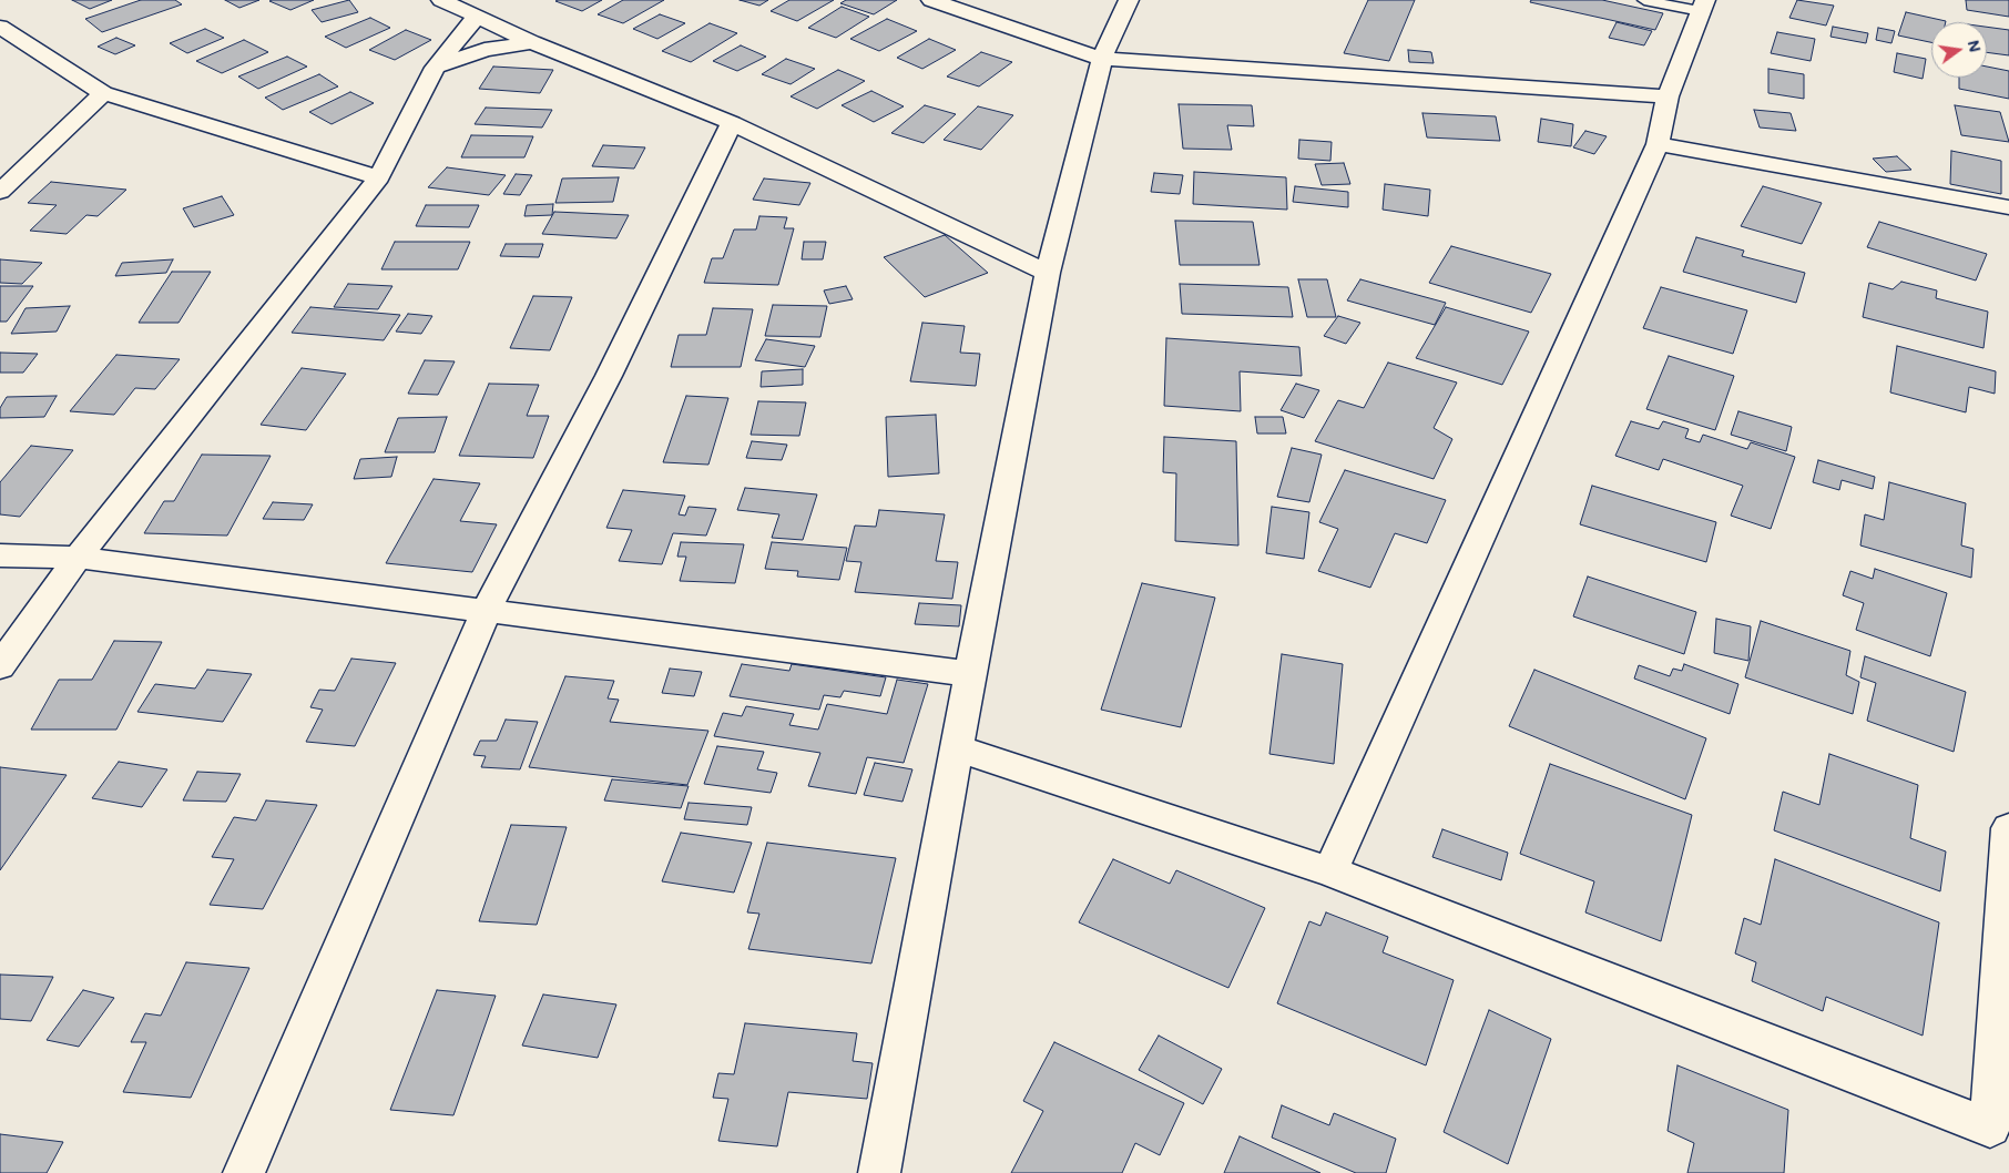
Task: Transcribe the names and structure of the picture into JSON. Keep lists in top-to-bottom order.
{
  "north": "right"
}
